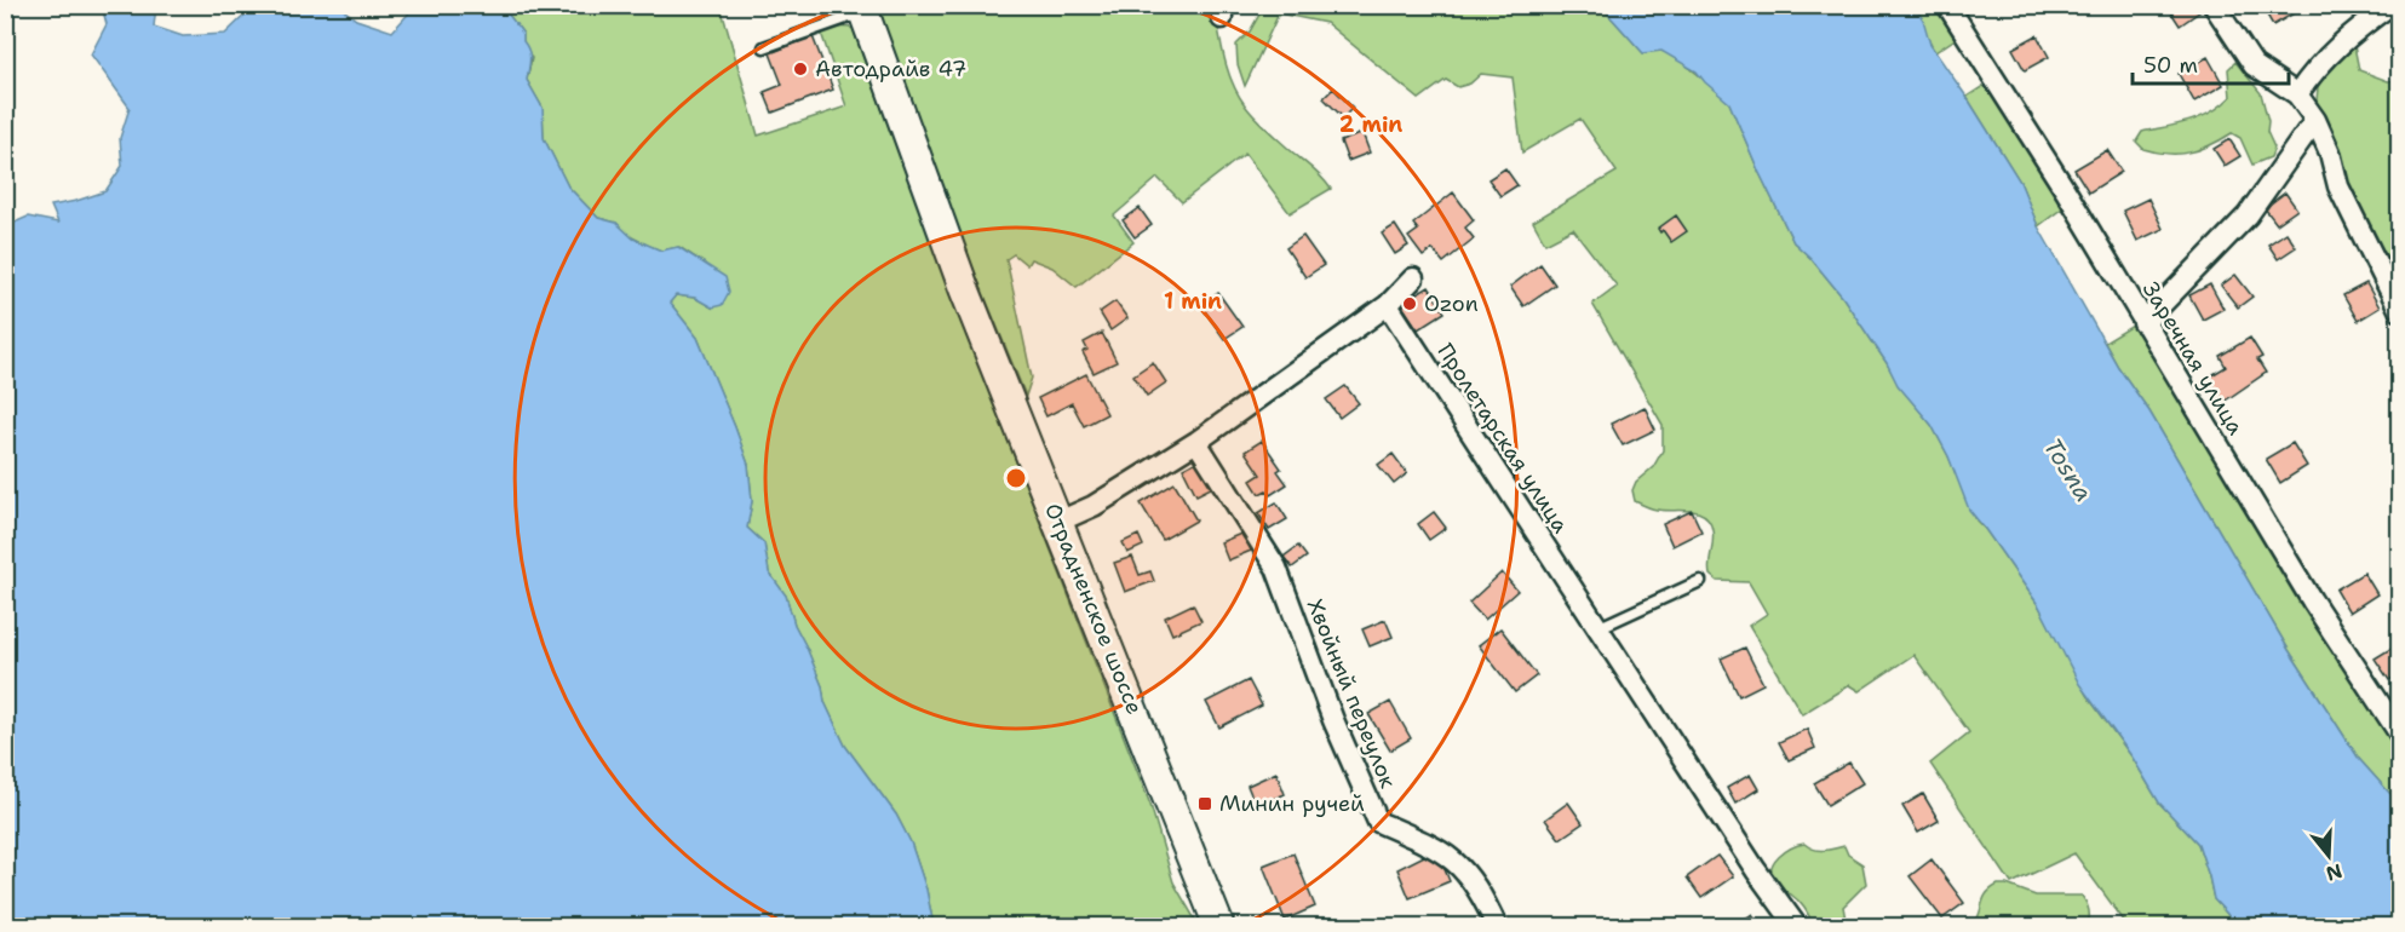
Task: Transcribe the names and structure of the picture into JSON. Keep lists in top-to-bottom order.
{
  "streets": {
    "main road": ["Отрадненское шоссе"],
    "street": ["Заречная улица", "Пролетарская улица", "Хвойный переулок"]
  },
  "water": ["Tosna"],
  "places": {
    "other": ["Автодрайв 47", "Ozon"],
    "transit": ["Минин ручей"]
  },
  "scale_bar": "50 m",
  "north": "bottom",
  "rings": ["2 min", "1 min"]
}
